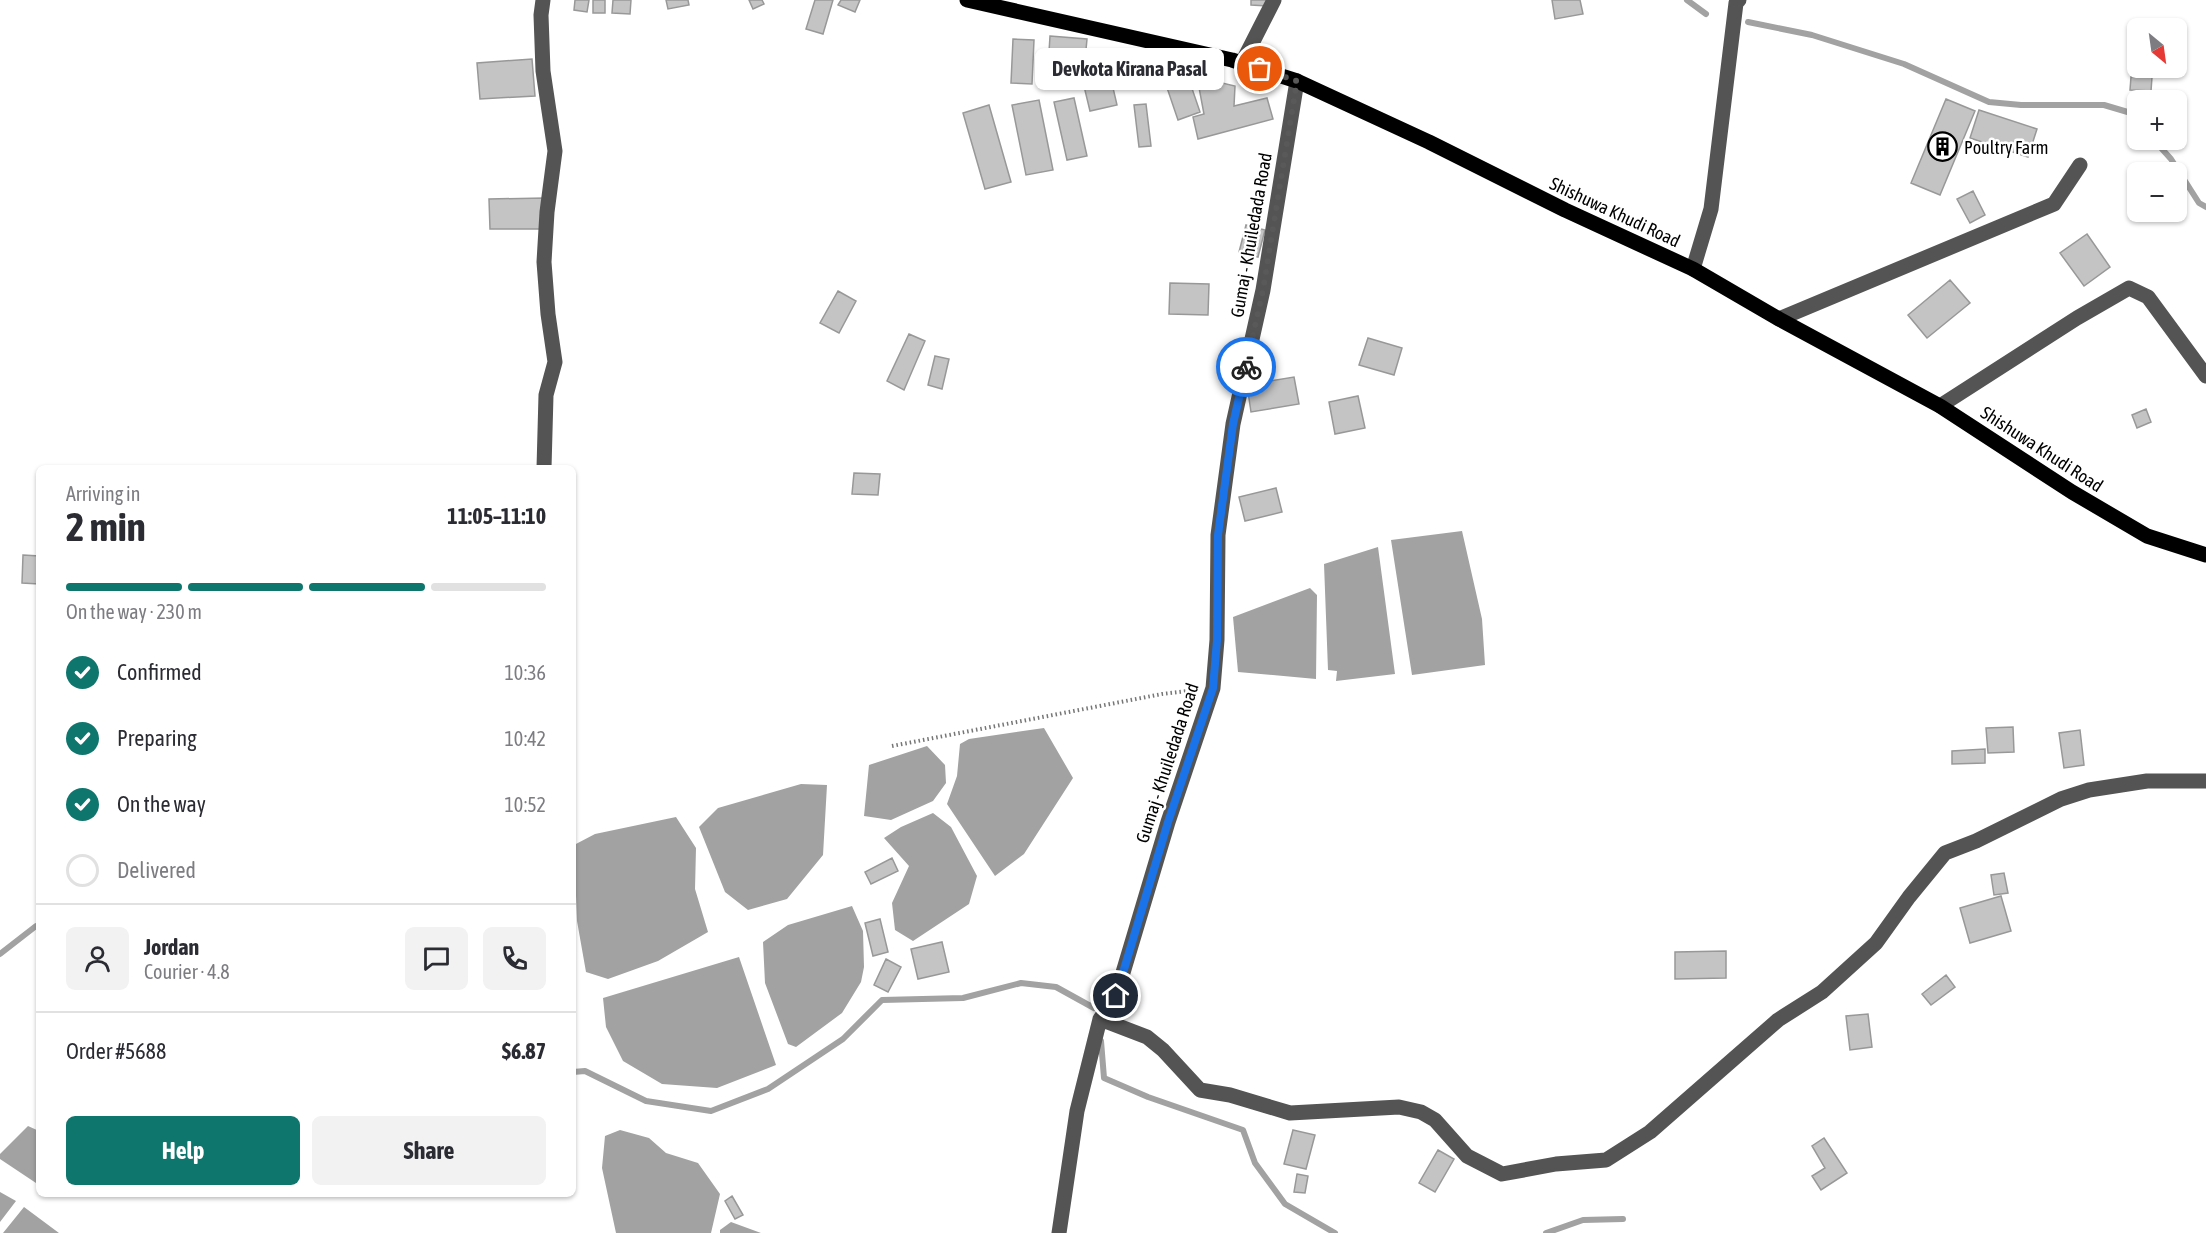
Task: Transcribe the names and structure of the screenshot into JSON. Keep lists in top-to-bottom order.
{
  "streets": {
    "main road": ["Shishuwa Khudi Road"],
    "street": ["Gumaj - Khuiledada Road"]
  },
  "crossings": [
    ["Shishuwa Khudi Road", "Gumaj - Khuiledada Road"]
  ],
  "places": {
    "other": ["Devkota Kirana Pasal"],
    "building": ["Poultry Farm"]
  },
  "north": "bottom right",
  "page": {
    "map_buttons": ["+", "−"],
    "bubble": "Devkota Kirana Pasal",
    "heading": ["2 min", "Arriving in", "11:05–11:10"],
    "panel": [
      "Jordan",
      "Courier · 4.8",
      "Order #5688",
      "$6.87"
    ],
    "bar": "On the way · 230 m",
    "list": [
      ["Confirmed", "10:36"],
      ["Preparing", "10:42"],
      ["On the way", "10:52"],
      "Delivered"
    ],
    "buttons": ["Help", "Share"]
  }
}
